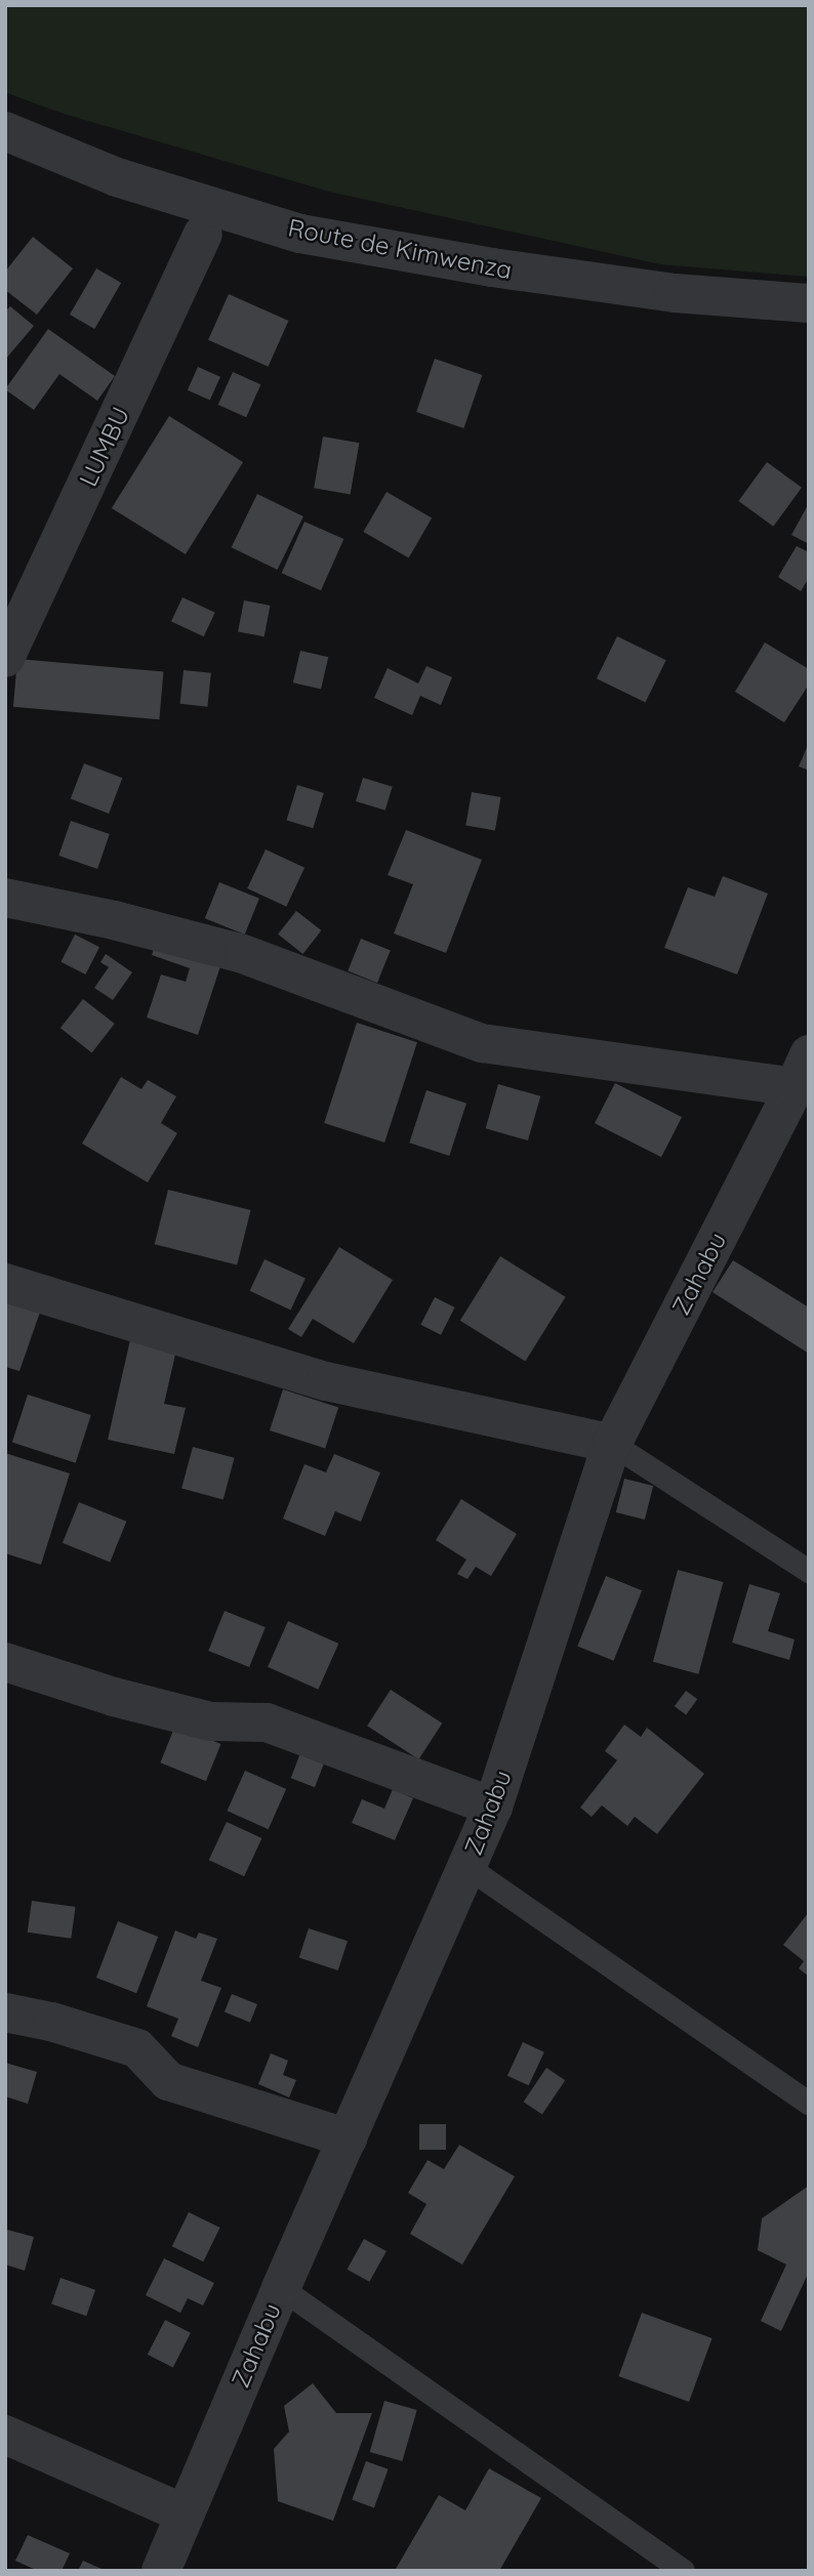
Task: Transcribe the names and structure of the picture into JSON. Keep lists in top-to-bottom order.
{
  "streets": {
    "street": ["Route de Kimwenza", "LUMBU", "Zahabu"]
  }
}
